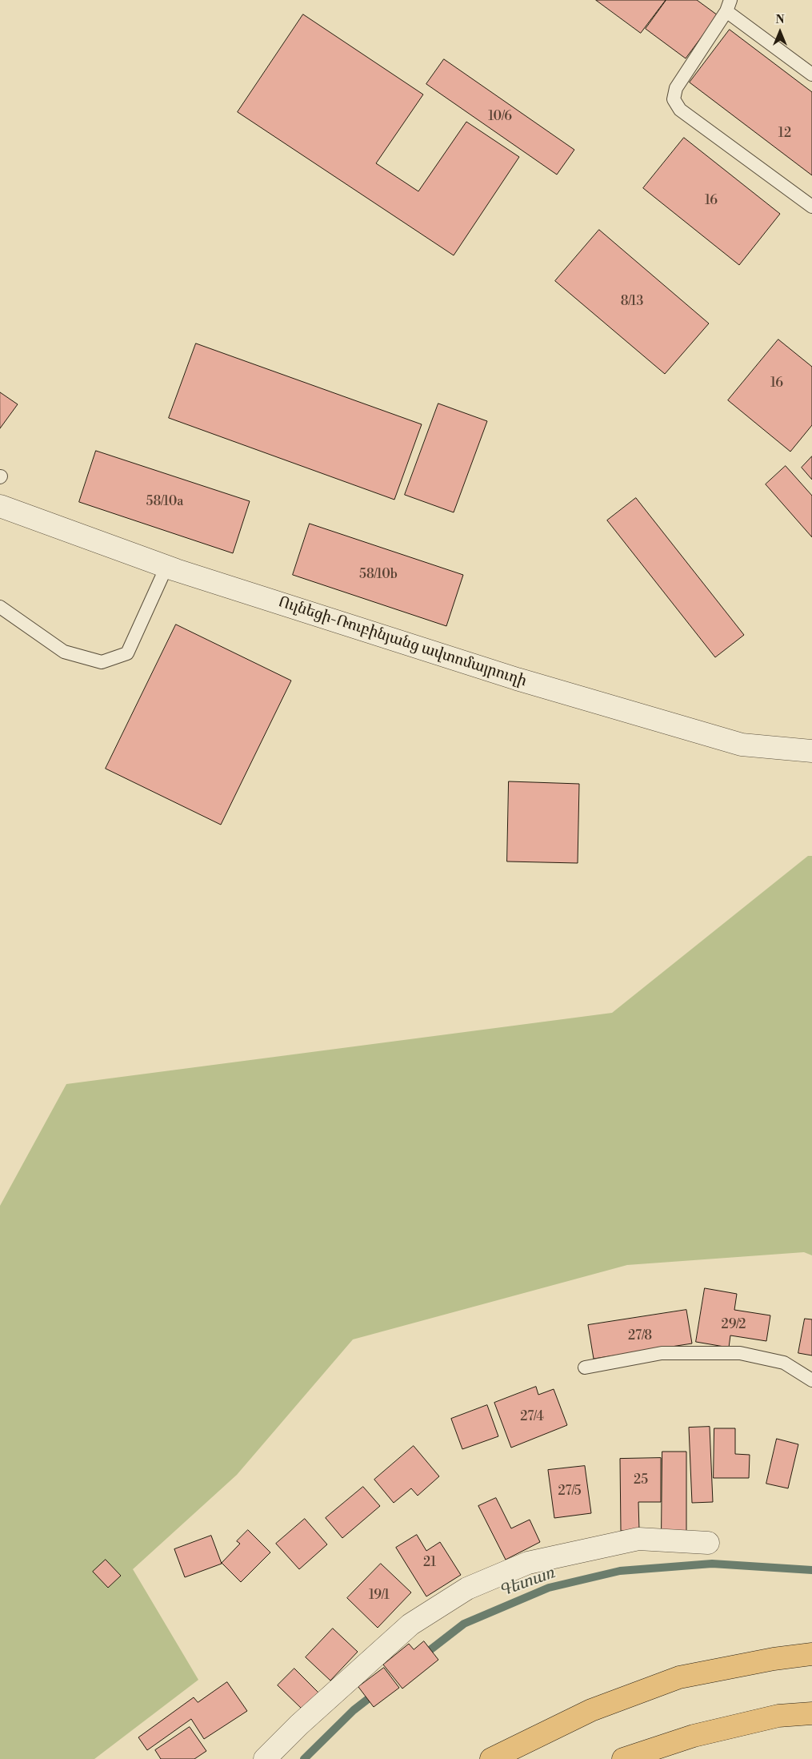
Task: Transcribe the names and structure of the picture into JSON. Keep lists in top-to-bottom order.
{
  "streets": {
    "street": ["Ուլնեցի-Ռուբինյանց ավտոմայրուղի"]
  },
  "water": ["Գետառ"],
  "house_numbers": [
    "10/6",
    "12",
    "16",
    "8/13",
    "16",
    "58/10a",
    "58/10b",
    "29/2",
    "27/8",
    "27/4",
    "25",
    "27/5",
    "21",
    "19/1"
  ],
  "north": "top"
}
